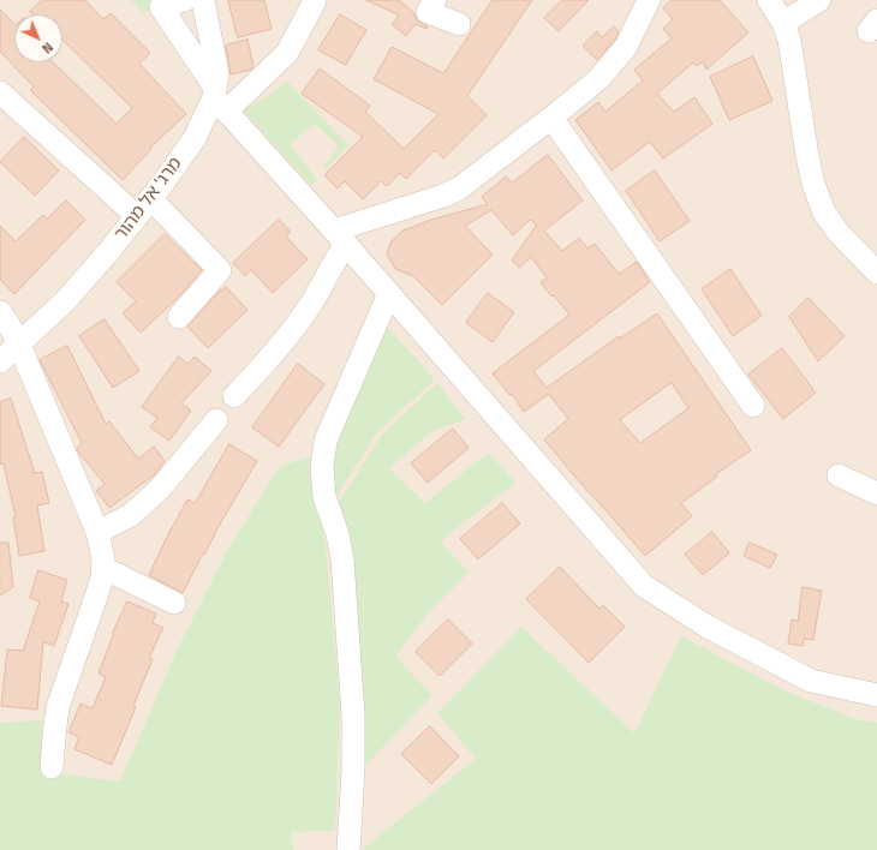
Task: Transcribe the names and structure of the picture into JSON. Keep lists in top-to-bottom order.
{
  "streets": {
    "street": ["מרג' אל מהור"]
  },
  "north": "bottom right"
}
